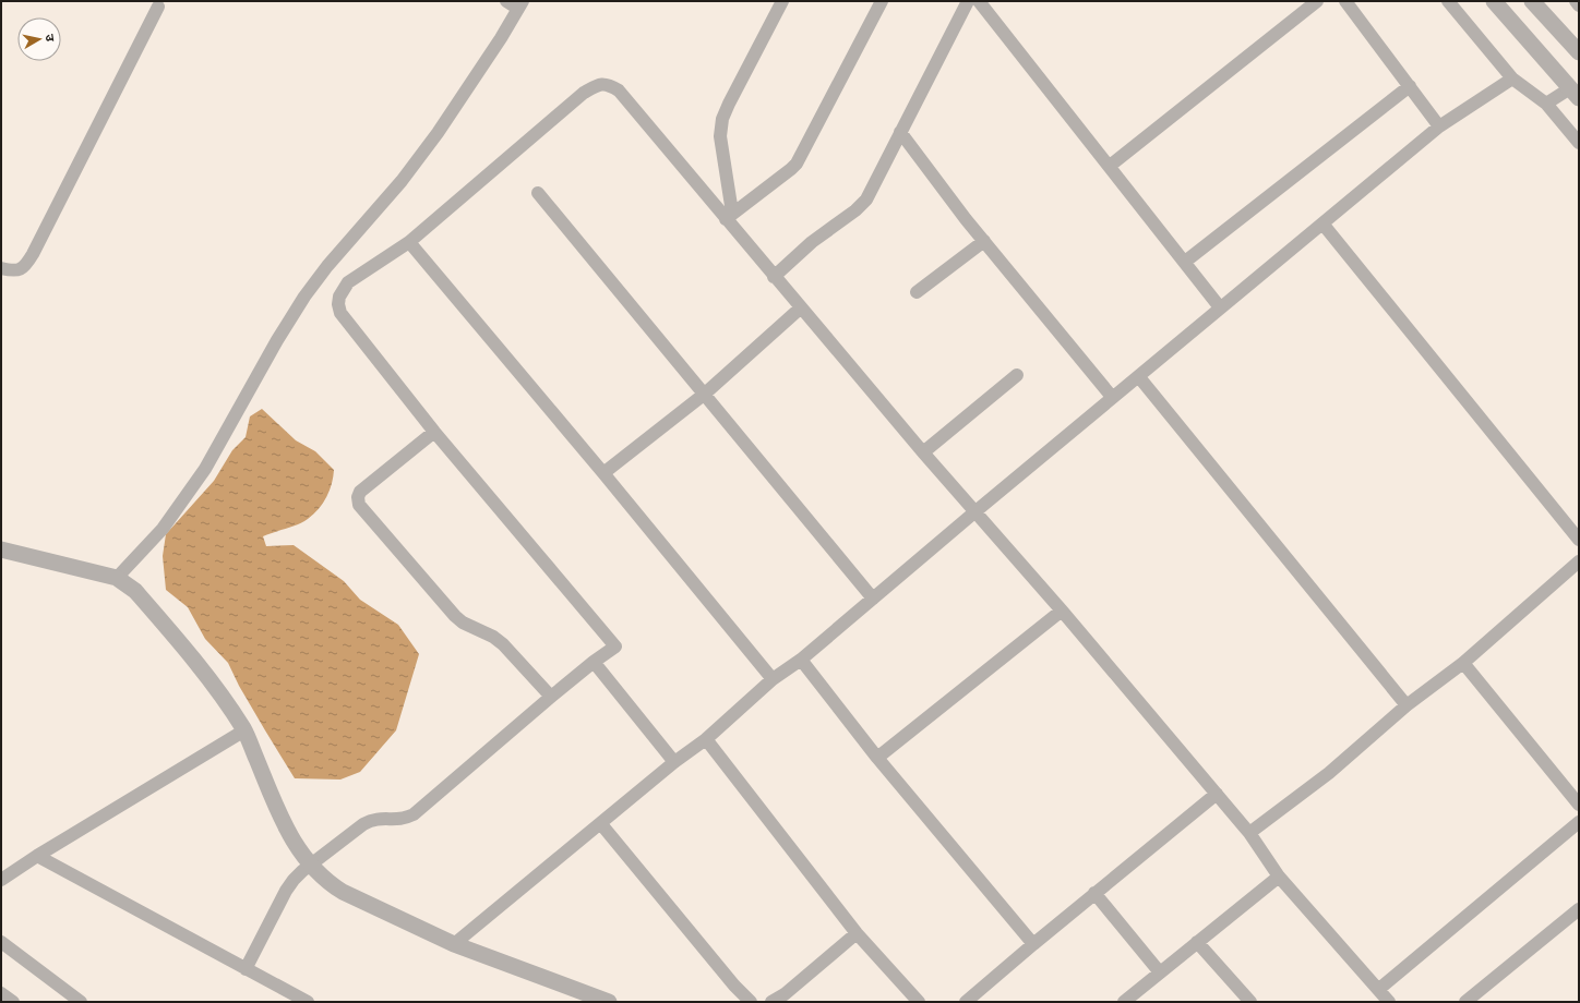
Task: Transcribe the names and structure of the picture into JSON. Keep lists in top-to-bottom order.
{
  "north": "right"
}
